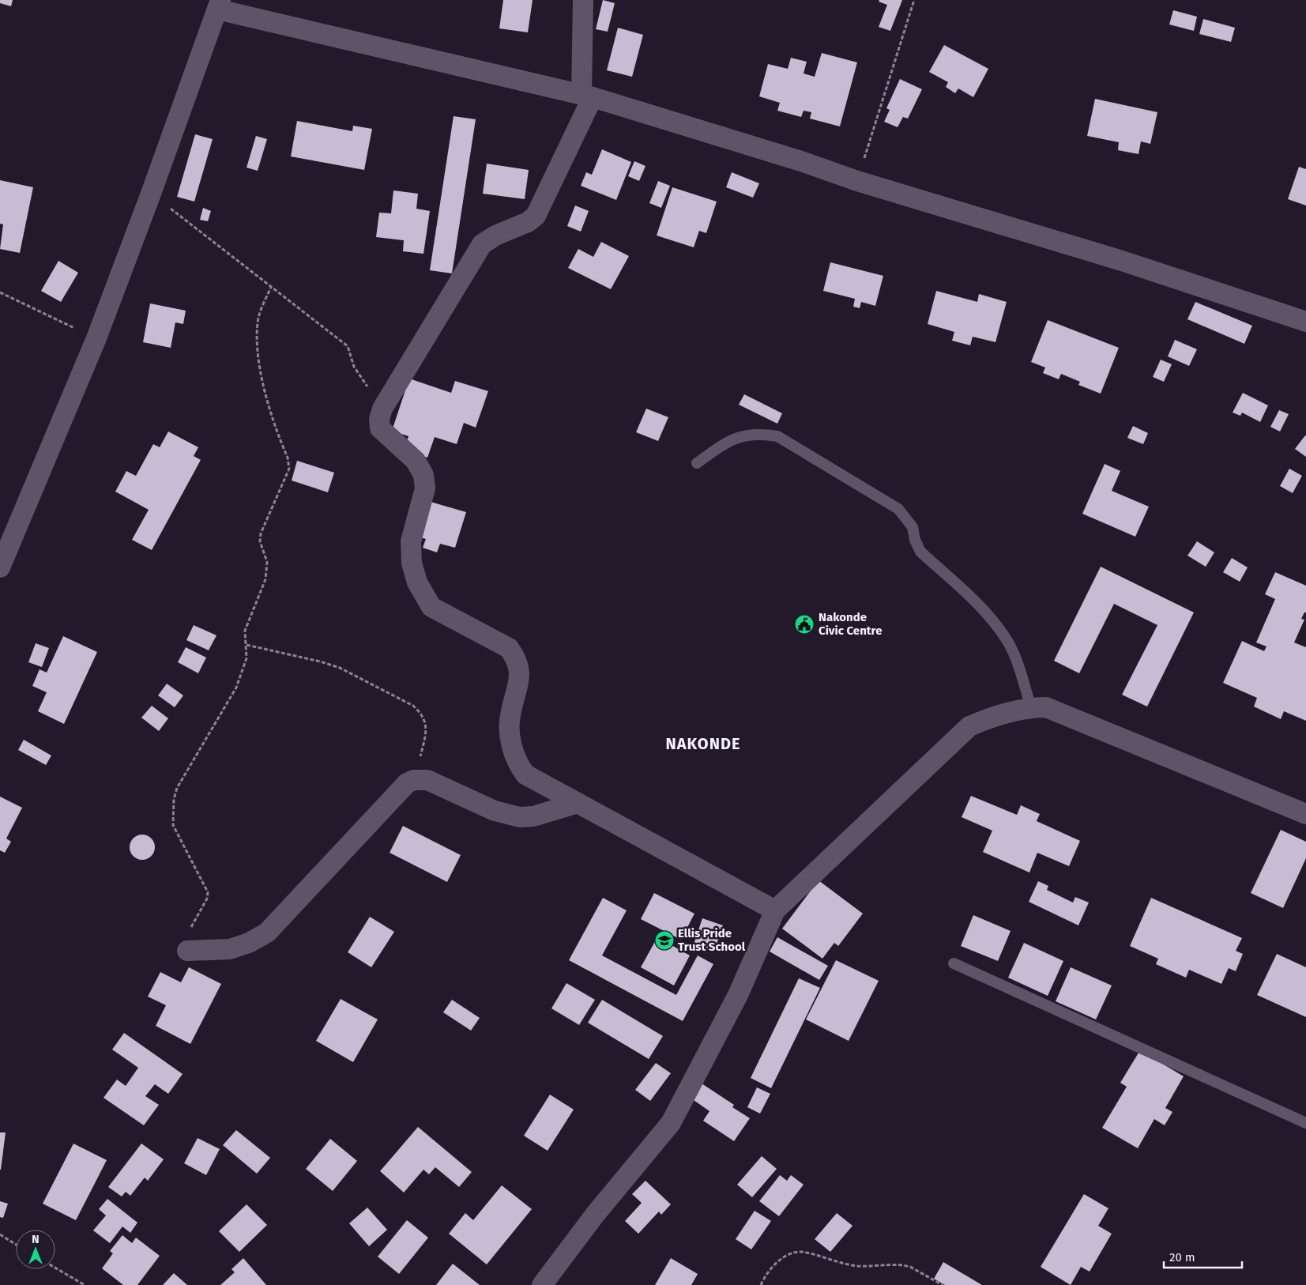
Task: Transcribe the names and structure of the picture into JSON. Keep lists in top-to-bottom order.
{
  "districts": ["NAKONDE"],
  "places": {
    "public building": ["Nakonde Civic Centre"],
    "school or university": ["Ellis Pride Trust School"]
  },
  "scale_bar": "20 m",
  "north": "top"
}
